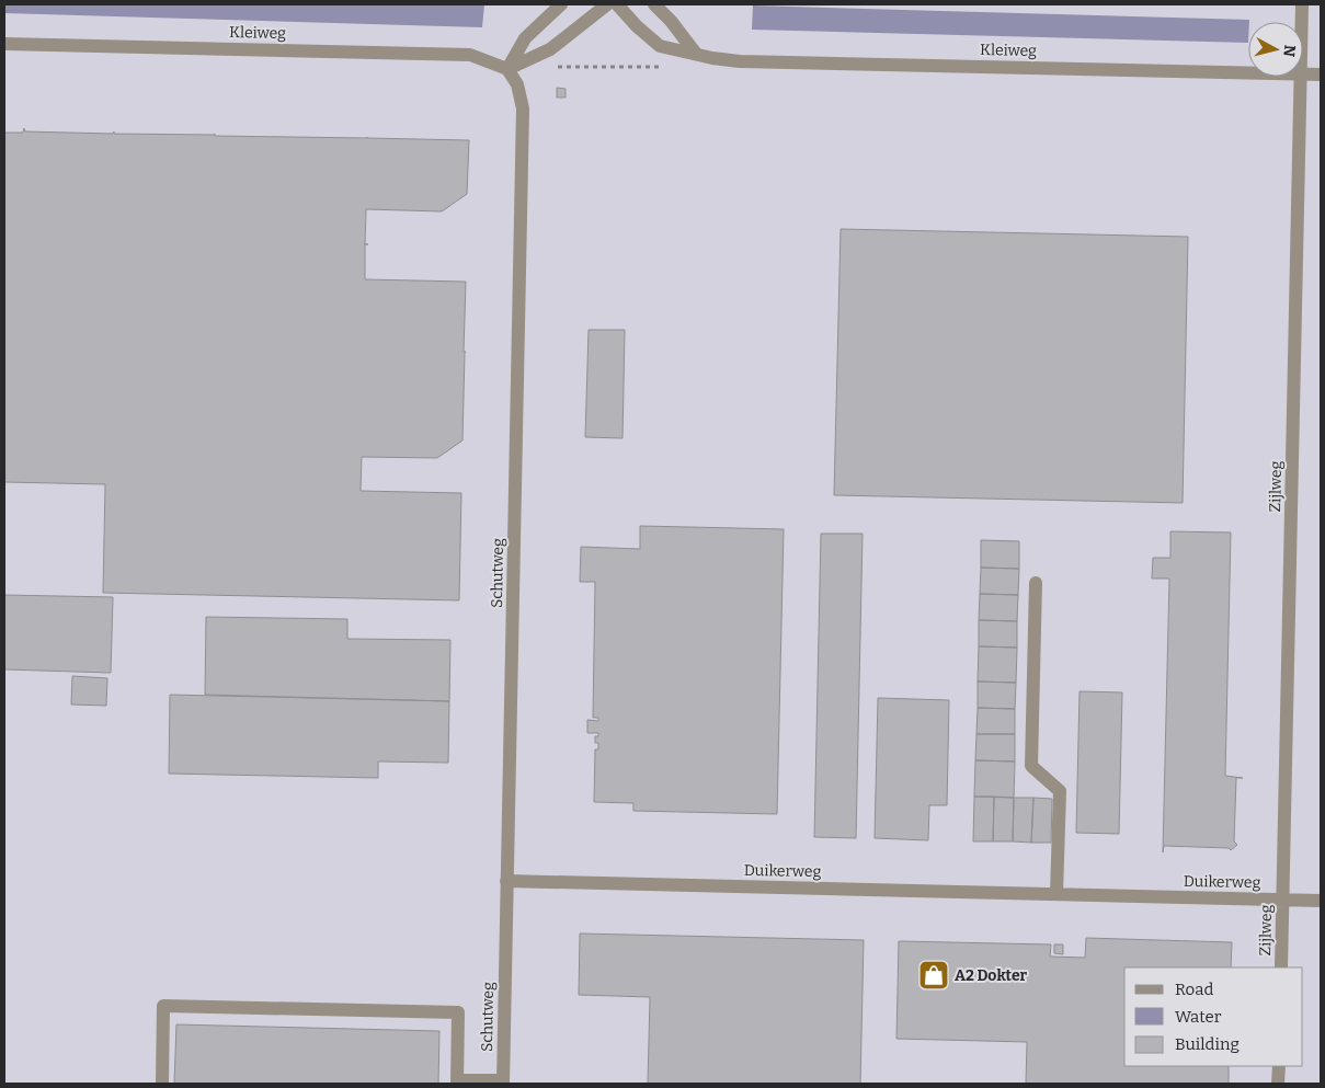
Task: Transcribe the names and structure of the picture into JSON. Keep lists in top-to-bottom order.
{
  "streets": {
    "street": [
      "Kleiweg",
      "Zijlweg",
      "Schutweg",
      "Duikerweg"
    ]
  },
  "crossings": [
    ["Kleiweg", "Schutweg"],
    ["Zijlweg", "Duikerweg"],
    ["Schutweg", "Duikerweg"]
  ],
  "places": {
    "shop": ["A2 Dokter"]
  },
  "legend": ["Road", "Water", "Building"],
  "north": "right"
}
